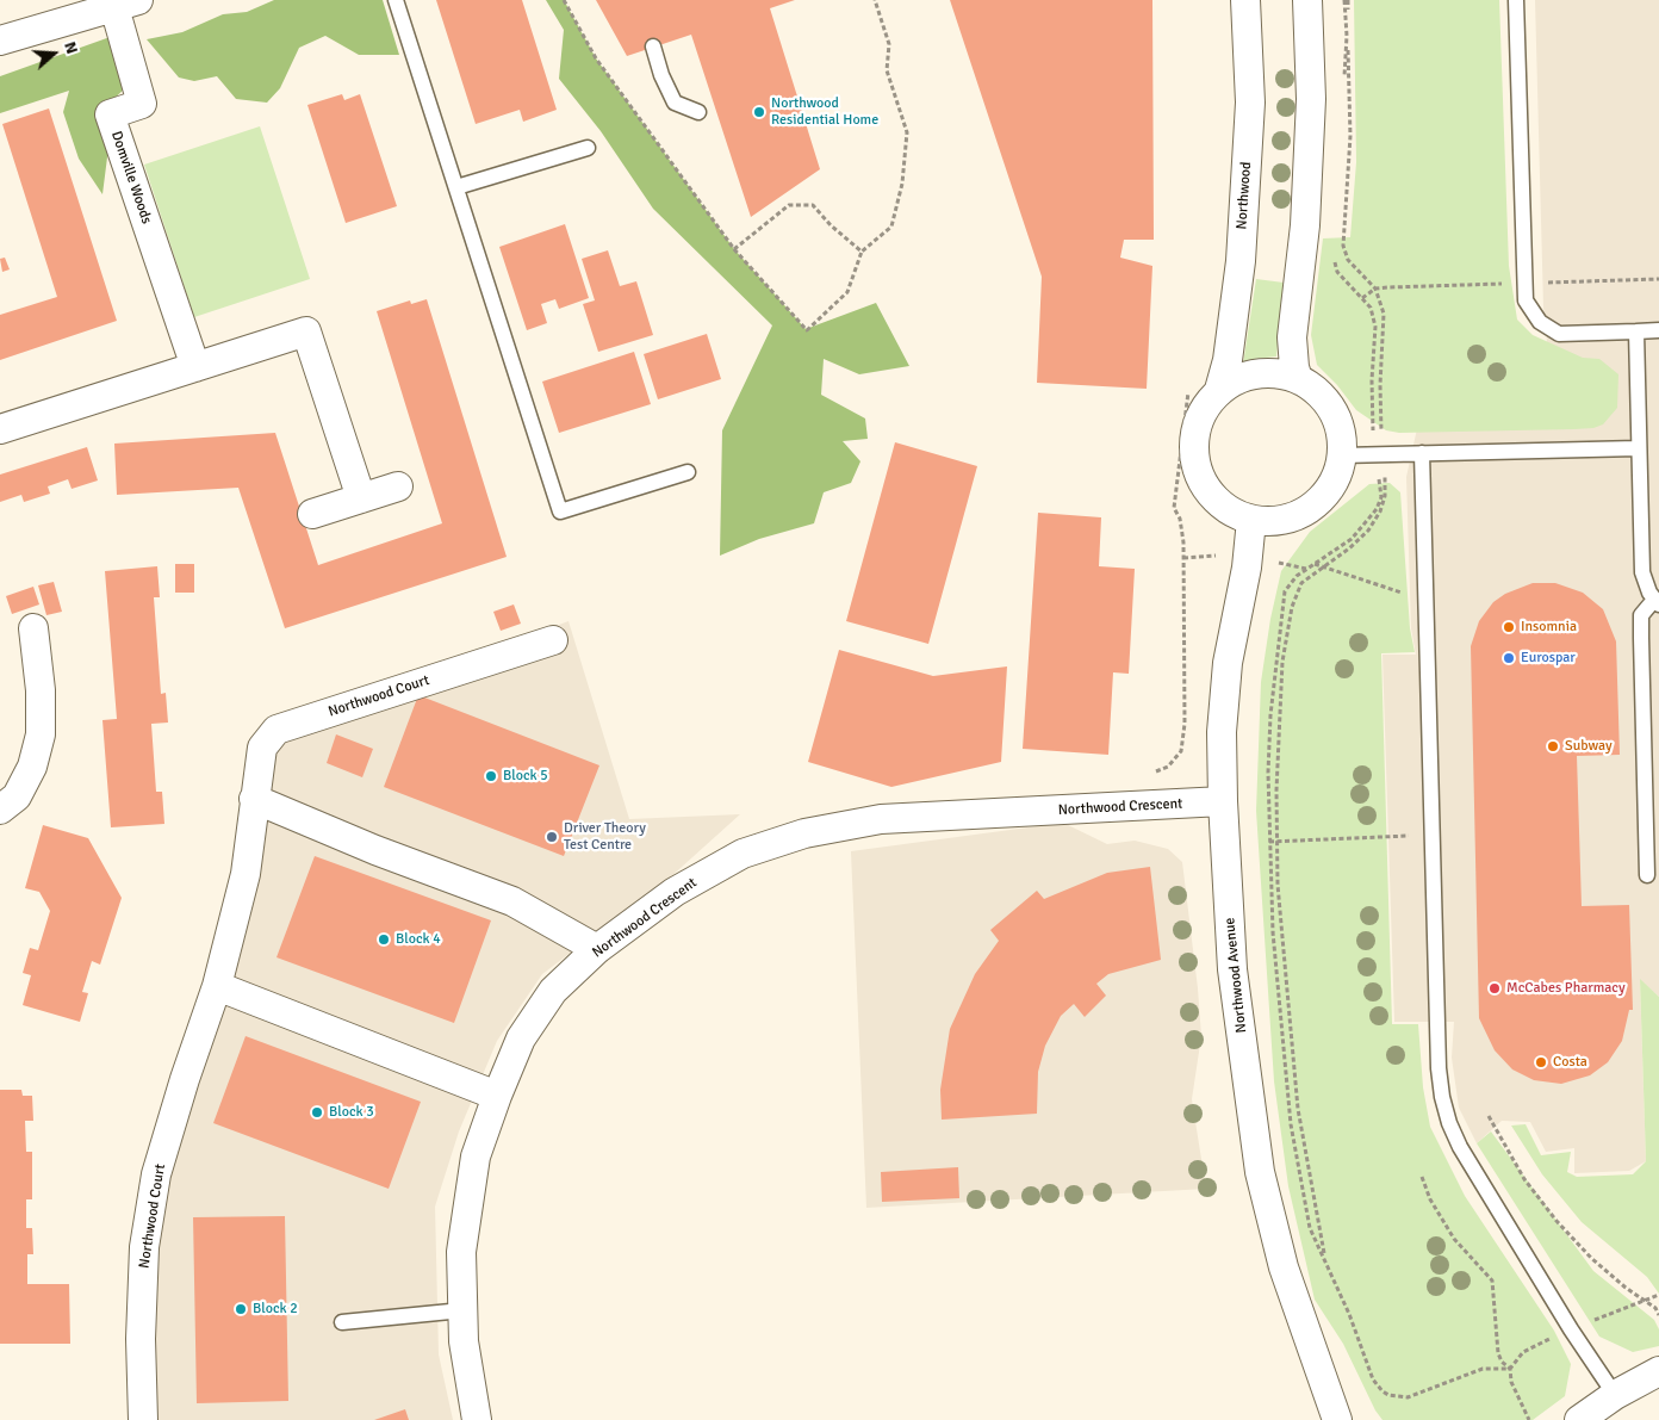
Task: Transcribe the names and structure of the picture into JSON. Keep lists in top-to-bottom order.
{
  "streets": {
    "street": [
      "Domville Woods",
      "Northwood",
      "Northwood Court",
      "Northwood Crescent",
      "Northwood Avenue"
    ]
  },
  "crossings": [
    ["Northwood", "Northwood Avenue"],
    ["Northwood Crescent", "Northwood Avenue"]
  ],
  "places": [
    "Northwood Residential Home",
    "Insomnia",
    "Eurospar",
    "Subway",
    "Block 5",
    "Driver Theory Test Centre",
    "Block 4",
    "McCabes Pharmacy",
    "Costa",
    "Block 3",
    "Block 2"
  ],
  "north": "right"
}
